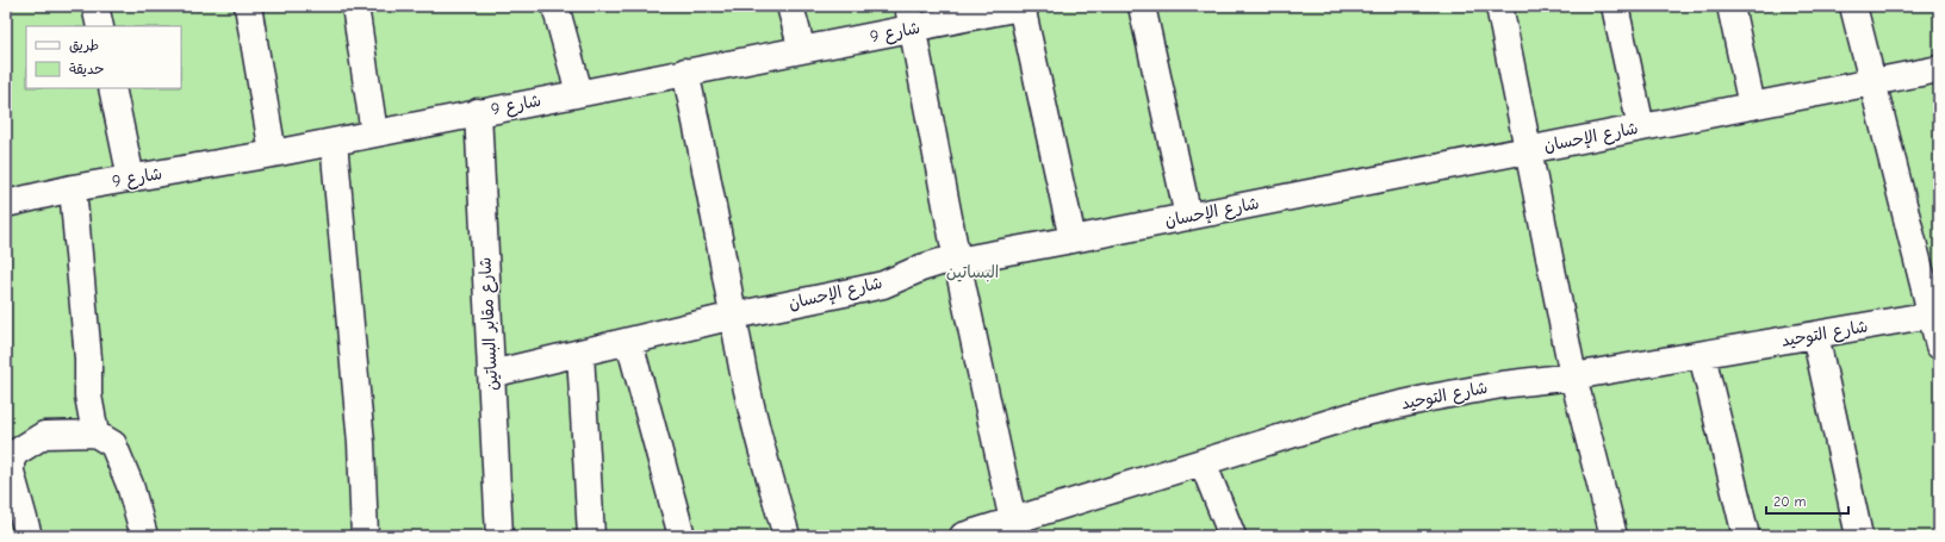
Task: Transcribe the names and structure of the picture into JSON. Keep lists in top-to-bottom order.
{
  "streets": {
    "street": [
      "شارع 9",
      "شارع الإحسان",
      "شارع مقابر البساتين",
      "شارع التوحيد"
    ]
  },
  "crossings": [
    ["شارع 9", "شارع مقابر البساتين"],
    ["شارع الإحسان", "شارع مقابر البساتين"]
  ],
  "parks": ["البساتين"],
  "legend": ["طريق", "حديقة"],
  "scale_bar": "20 m"
}
